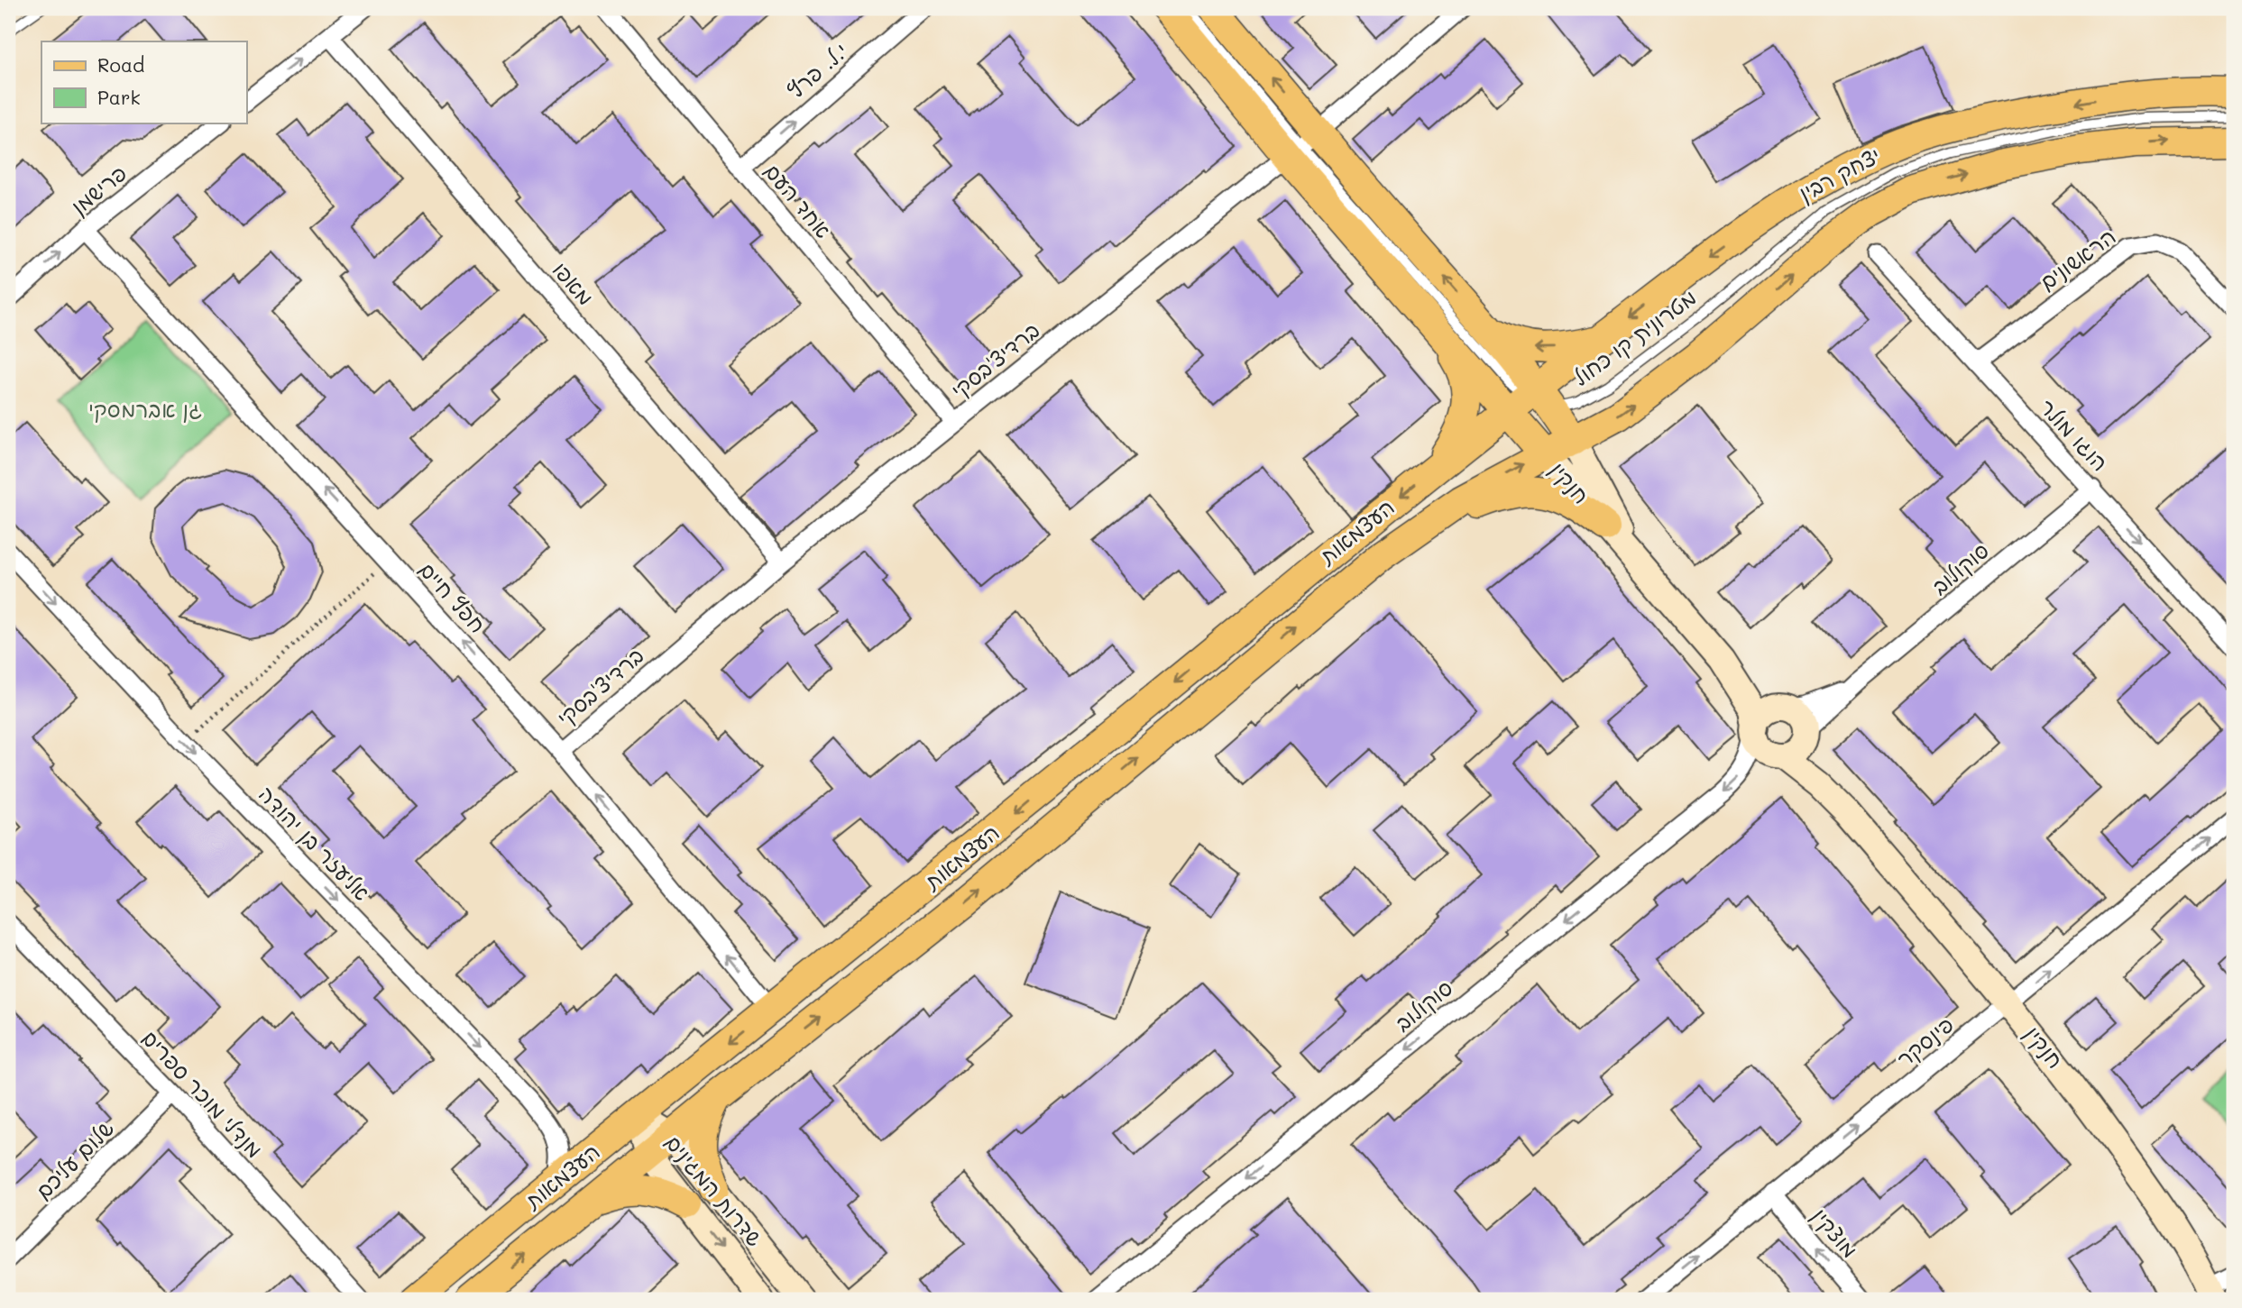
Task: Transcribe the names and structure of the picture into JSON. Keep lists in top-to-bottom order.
{
  "streets": {
    "main road": ["יצחק רבין", "חנקין", "העצמאות"],
    "street": [
      "י.ל. פרץ",
      "פרישמן",
      "אחד העם",
      "הראשונים",
      "מאפו",
      "ברדיצ'בסקי",
      "הוגו מולר",
      "סוקולוב",
      "חפץ חיים",
      "אליעזר בן יהודה",
      "פינסקר",
      "מנדלי מוכר ספרים",
      "שלום עליכם",
      "שדרות המגינים",
      "מוצקין"
    ],
    "lane": ["מטרונית קו כחול"]
  },
  "crossings": [
    ["י.ל. פרץ", "אחד העם"],
    ["יצחק רבין", "מטרונית קו כחול"],
    ["יצחק רבין", "חנקין"],
    ["יצחק רבין", "העצמאות"],
    ["פרישמן", "חפץ חיים"],
    ["אחד העם", "ברדיצ'בסקי"],
    ["הראשונים", "הוגו מולר"],
    ["מאפו", "ברדיצ'בסקי"],
    ["מטרונית קו כחול", "חנקין"],
    ["מטרונית קו כחול", "העצמאות"],
    ["ברדיצ'בסקי", "חפץ חיים"],
    ["הוגו מולר", "סוקולוב"],
    ["חנקין", "העצמאות"],
    ["חנקין", "סוקולוב"],
    ["חנקין", "פינסקר"],
    ["העצמאות", "חפץ חיים"],
    ["העצמאות", "אליעזר בן יהודה"],
    ["העצמאות", "שדרות המגינים"],
    ["פינסקר", "מוצקין"],
    ["מנדלי מוכר ספרים", "שלום עליכם"]
  ],
  "one_way": [
    "י.ל. פרץ",
    "פרישמן",
    "הוגו מולר",
    "סוקולוב",
    "חפץ חיים",
    "אליעזר בן יהודה",
    "פינסקר",
    "מוצקין"
  ],
  "parks": ["גן אברמסקי"],
  "legend": ["Road", "Park"]
}
